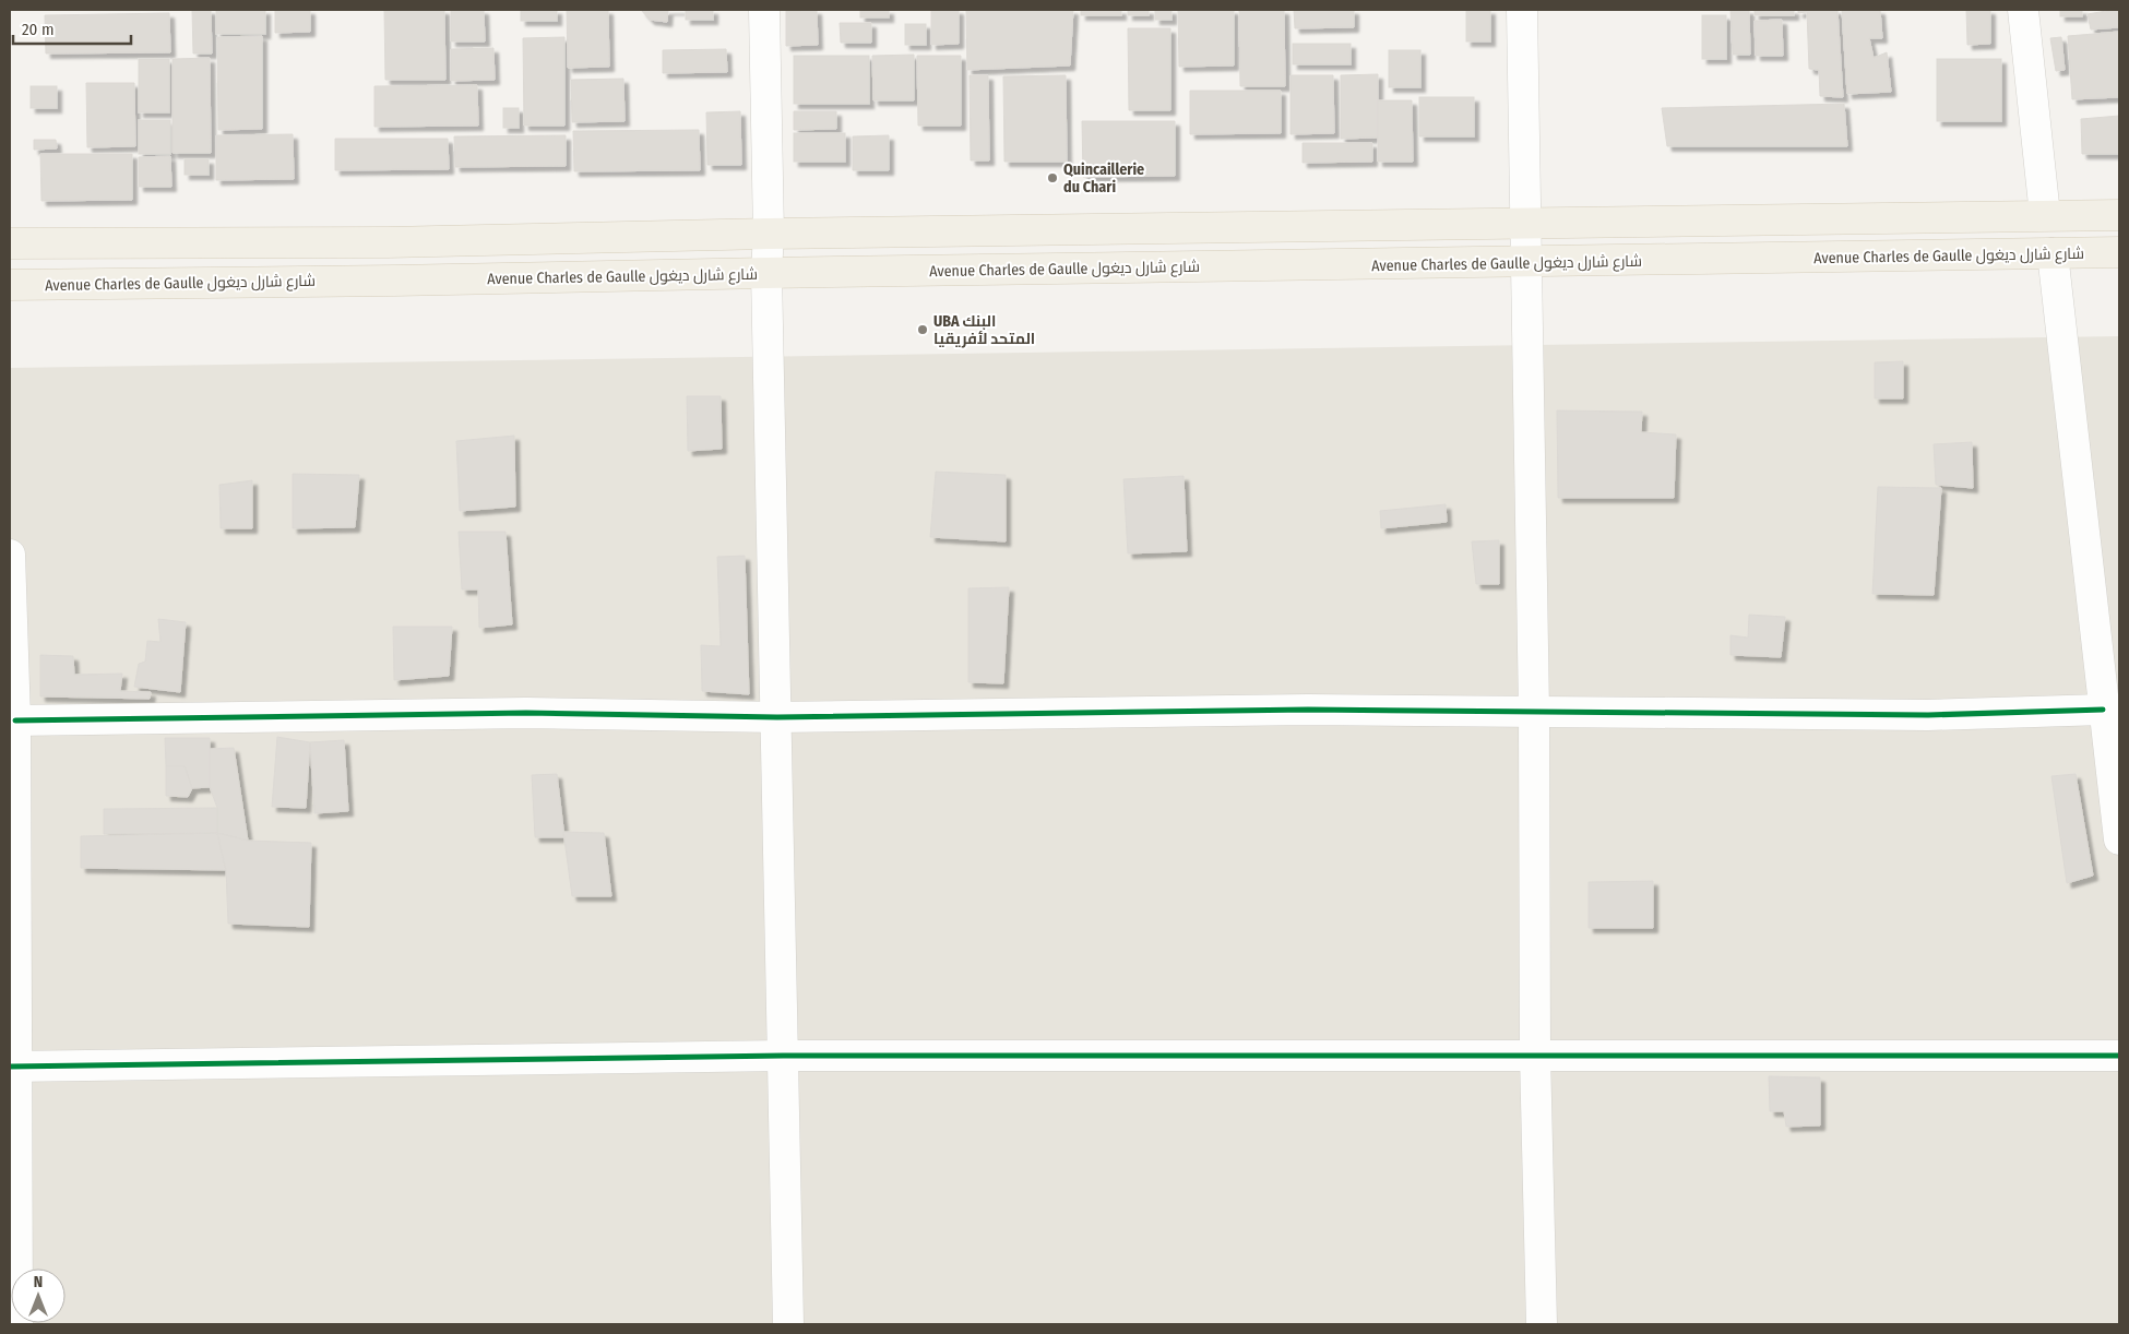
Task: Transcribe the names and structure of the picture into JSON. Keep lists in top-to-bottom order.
{
  "streets": {
    "main road": ["Avenue Charles de Gaulle شارع شارل ديغول"]
  },
  "places": ["Quincaillerie du Chari", "UBA البنك المتحد لأفريقيا"],
  "scale_bar": "20 m",
  "north": "top"
}
